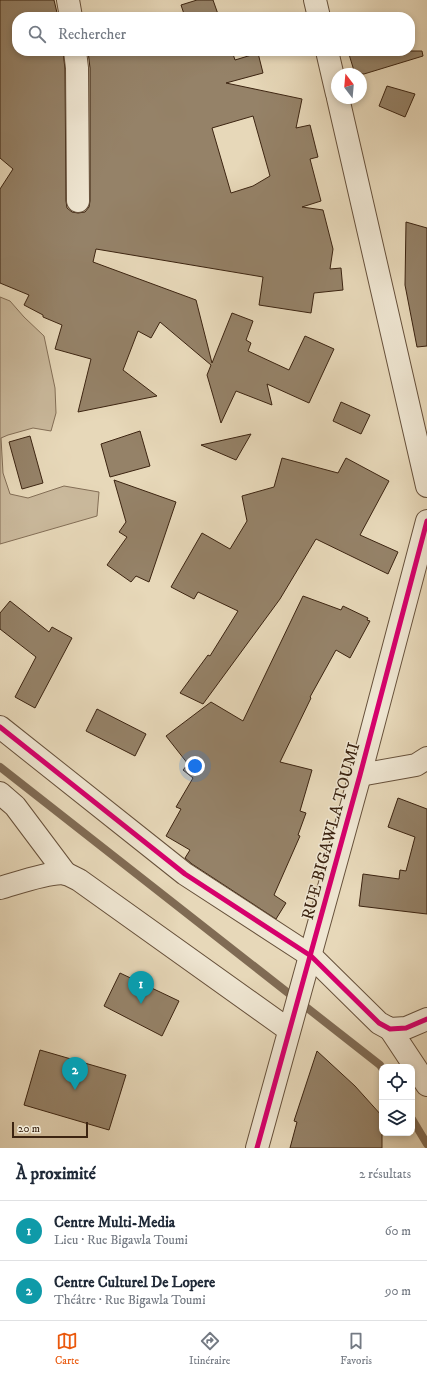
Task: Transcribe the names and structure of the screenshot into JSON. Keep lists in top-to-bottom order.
{
  "streets": {
    "street": ["RUE BIGAWLA TOUMI"]
  },
  "scale_bar": "20 m",
  "north": "top",
  "page": {
    "search": "Rechercher",
    "pins": ["1", "2"],
    "scale": "20 m",
    "heading": ["À proximité", "2 résultats"],
    "list": [
      {
        "mark": "1",
        "name": "Centre Multi-Media",
        "note": "Lieu · Rue Bigawla Toumi",
        "value": "60 m"
      },
      {
        "mark": "2",
        "name": "Centre Culturel De Lopere",
        "note": "Théâtre · Rue Bigawla Toumi",
        "value": "90 m"
      }
    ],
    "nav": ["Carte", "Itinéraire", "Favoris"]
  }
}
